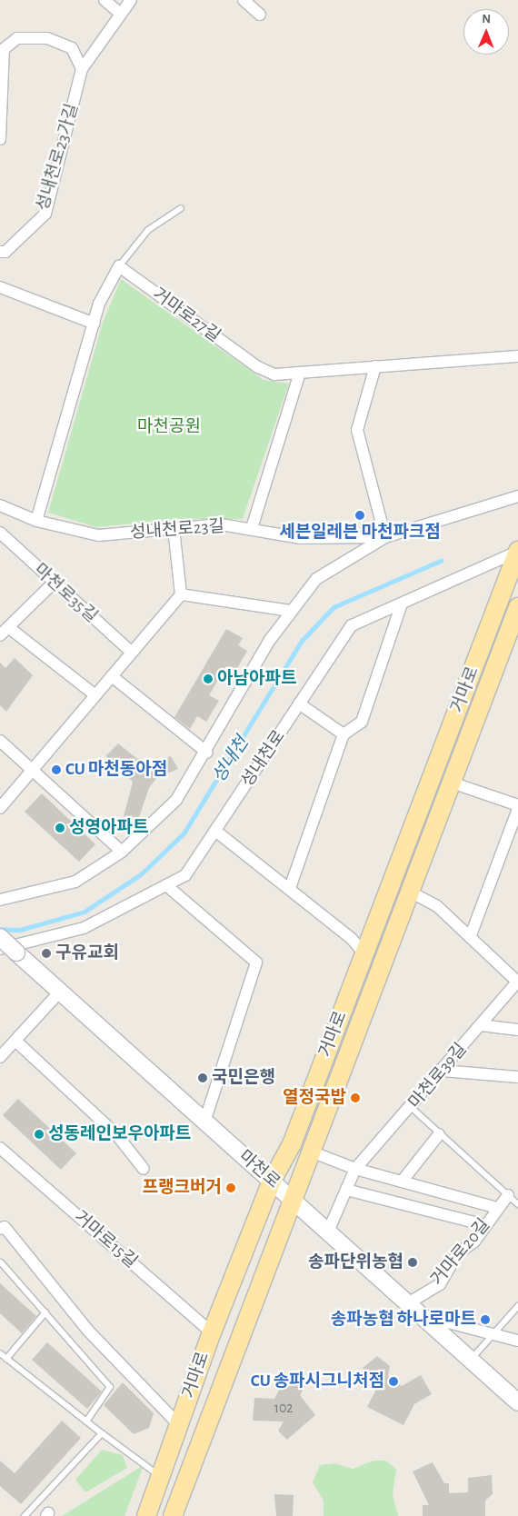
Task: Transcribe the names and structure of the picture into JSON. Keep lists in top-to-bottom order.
{
  "streets": {
    "main road": ["거마로"],
    "street": [
      "성내천로23가길",
      "거마로27길",
      "성내천로23길",
      "마천로35길",
      "성내천로",
      "마천로39길",
      "마천로",
      "거마로15길",
      "거마로20길"
    ]
  },
  "crossings": [
    ["거마로", "성내천로"],
    ["거마로", "마천로"],
    ["거마로", "거마로15길"],
    ["마천로39길", "마천로"],
    ["마천로", "거마로20길"]
  ],
  "water": ["성내천"],
  "parks": ["마천공원"],
  "places": [
    "세븐일레븐 마천파크점",
    "아남아파트",
    "CU 마천동아점",
    "성영아파트",
    "구유교회",
    "국민은행",
    "열정국밥",
    "성동레인보우아파트",
    "프랭크버거",
    "송파단위농협",
    "송파농협 하나로마트",
    "CU 송파시그니처점"
  ],
  "house_numbers": ["102"],
  "north": "top"
}
